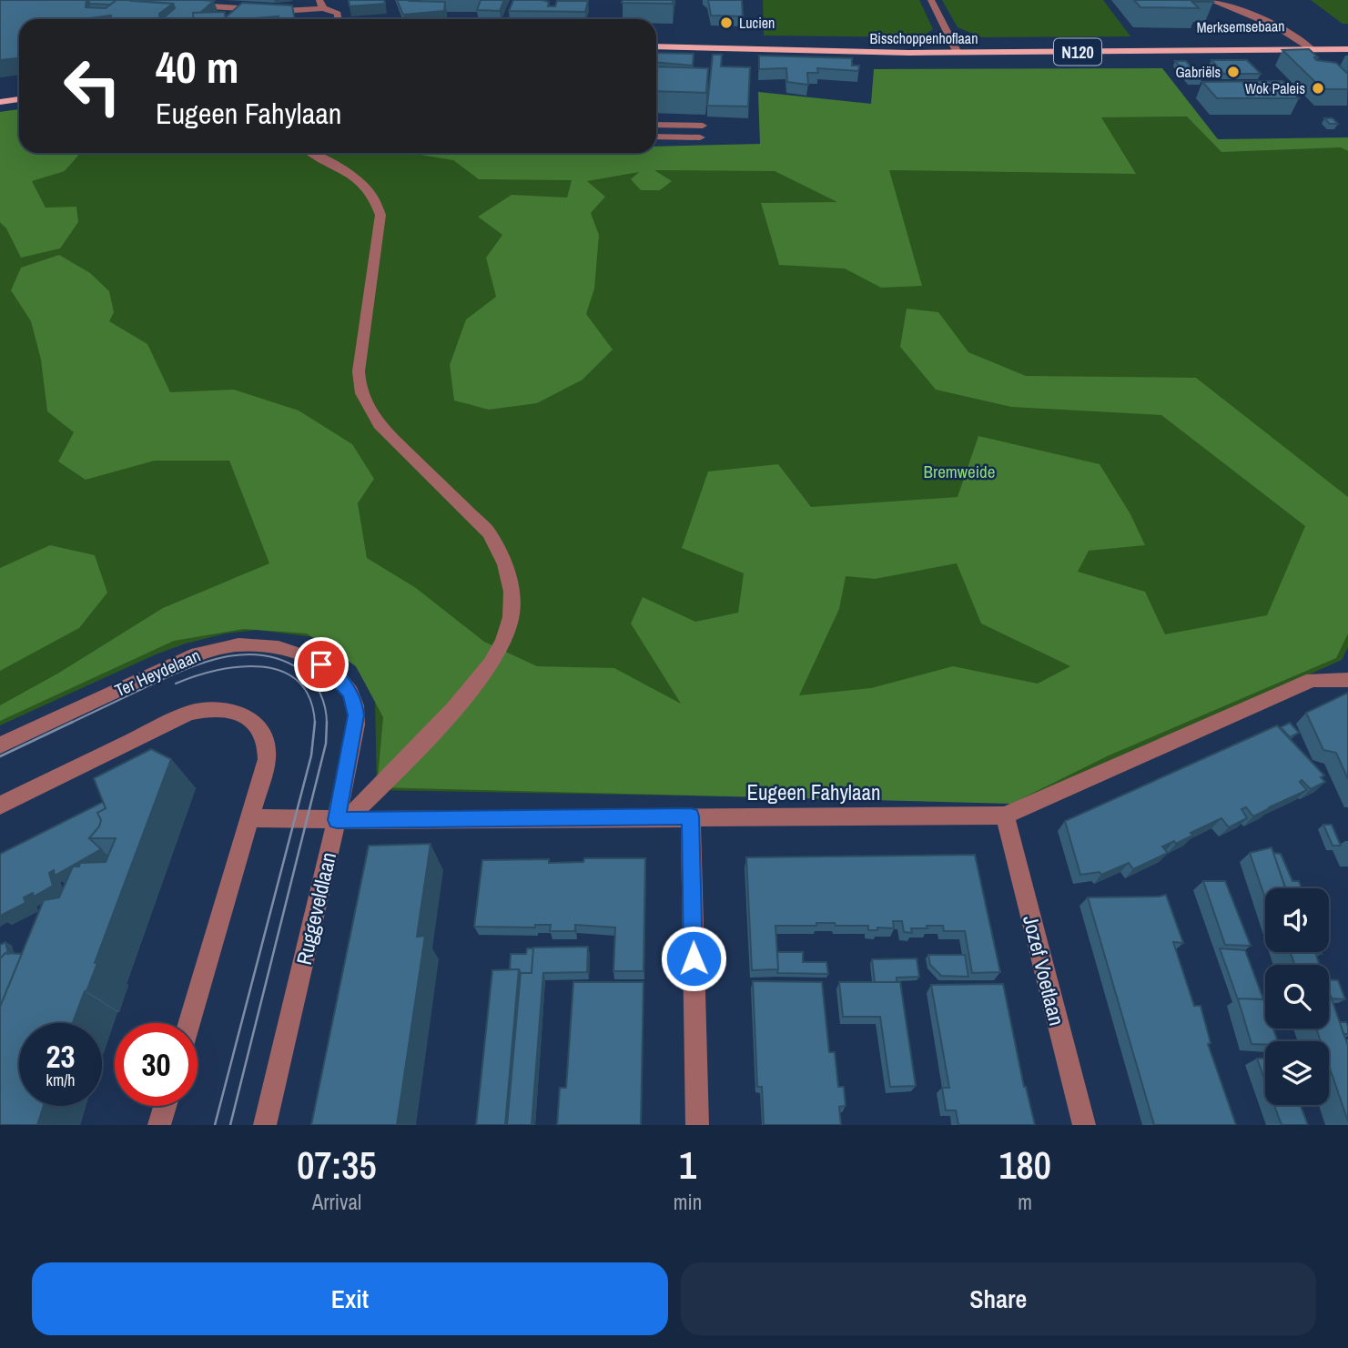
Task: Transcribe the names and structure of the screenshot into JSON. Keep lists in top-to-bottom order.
{
  "streets": {
    "main road": ["Merksemsebaan", "Bisschoppenhoflaan", "N120"],
    "street": [
      "Ter Heydelaan",
      "Eugeen Fahylaan",
      "Ruggeveldlaan",
      "Jozef Voetlaan"
    ]
  },
  "crossings": [
    ["Merksemsebaan", "Bisschoppenhoflaan"],
    ["Ter Heydelaan", "Ruggeveldlaan"],
    ["Eugeen Fahylaan", "Ruggeveldlaan"],
    ["Eugeen Fahylaan", "Jozef Voetlaan"]
  ],
  "parks": ["Bremweide"],
  "places": ["Lucien", "Gabriëls", "Wok Paleis"],
  "page": {
    "turn": ["40 m", "Eugeen Fahylaan"],
    "speed": "23 km/h",
    "limit": "30",
    "eta": [
      "07:35",
      "Arrival",
      "1",
      "min",
      "180",
      "m"
    ],
    "buttons": ["Exit", "Share"]
  }
}
